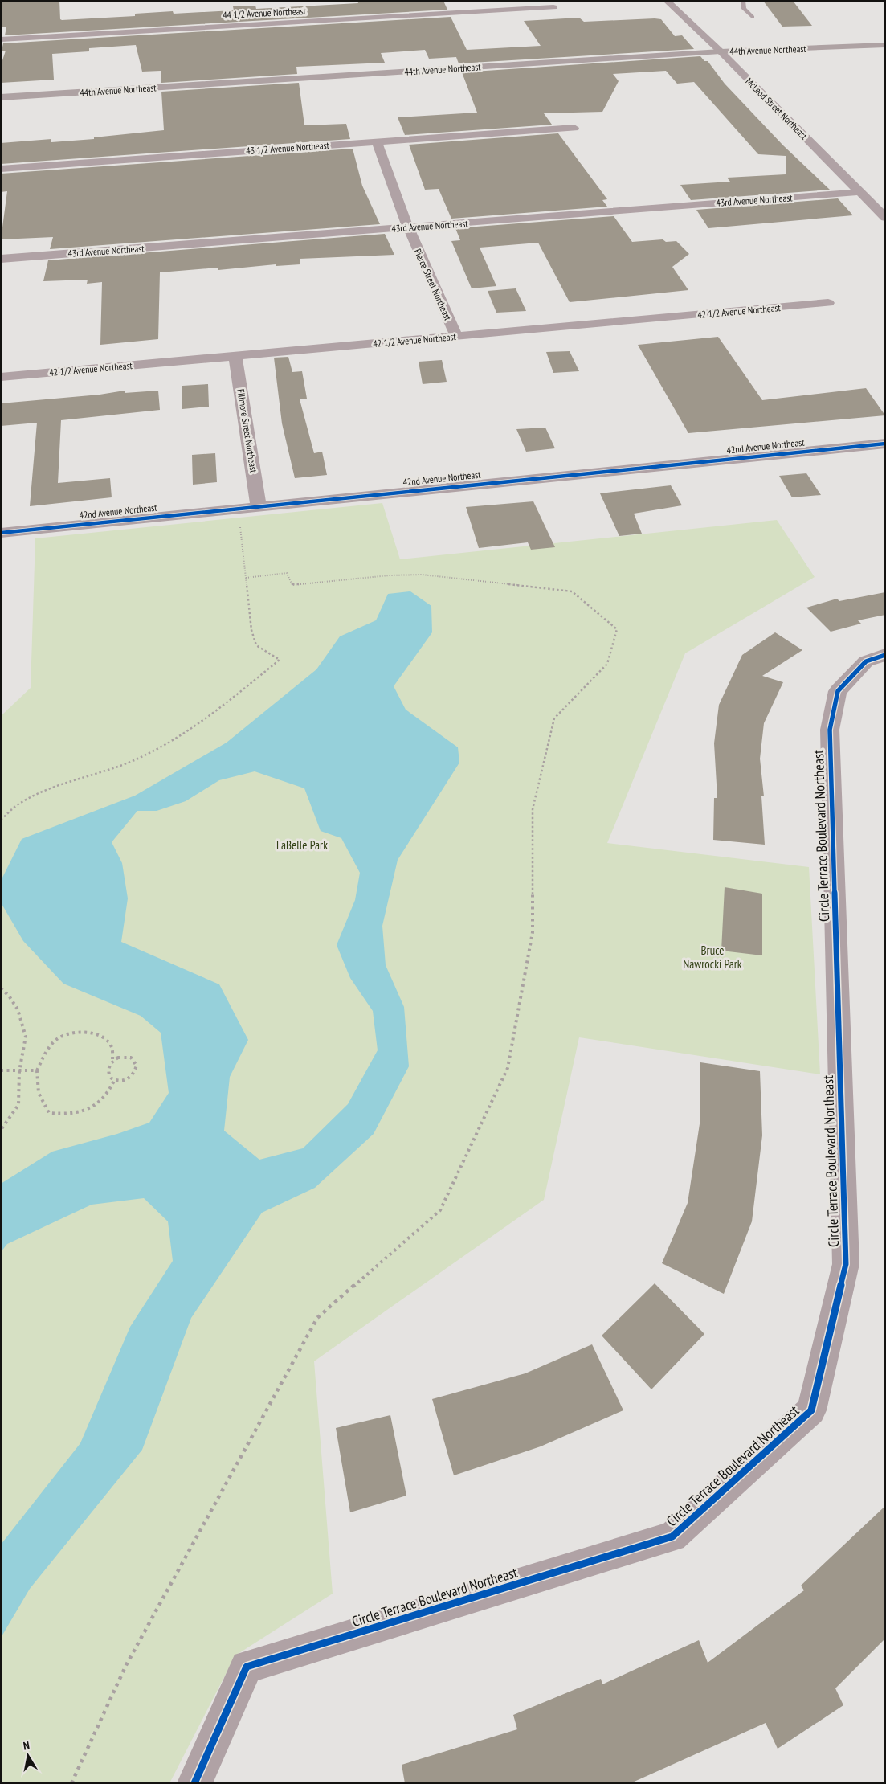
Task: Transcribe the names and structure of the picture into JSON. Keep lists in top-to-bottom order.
{
  "streets": {
    "street": [
      "44 1/2 Avenue Northeast",
      "44th Avenue Northeast",
      "McLeod Street Northeast",
      "43 1/2 Avenue Northeast",
      "43rd Avenue Northeast",
      "Pierce Street Northeast",
      "42 1/2 Avenue Northeast",
      "Fillmore Street Northeast",
      "42nd Avenue Northeast",
      "Circle Terrace Boulevard Northeast"
    ]
  },
  "crossings": [
    ["44th Avenue Northeast", "McLeod Street Northeast"],
    ["McLeod Street Northeast", "43rd Avenue Northeast"],
    ["43 1/2 Avenue Northeast", "Pierce Street Northeast"],
    ["43rd Avenue Northeast", "Pierce Street Northeast"],
    ["Pierce Street Northeast", "42 1/2 Avenue Northeast"],
    ["42 1/2 Avenue Northeast", "Fillmore Street Northeast"],
    ["Fillmore Street Northeast", "42nd Avenue Northeast"]
  ],
  "parks": ["LaBelle Park", "Bruce Nawrocki Park"],
  "north": "top"
}
